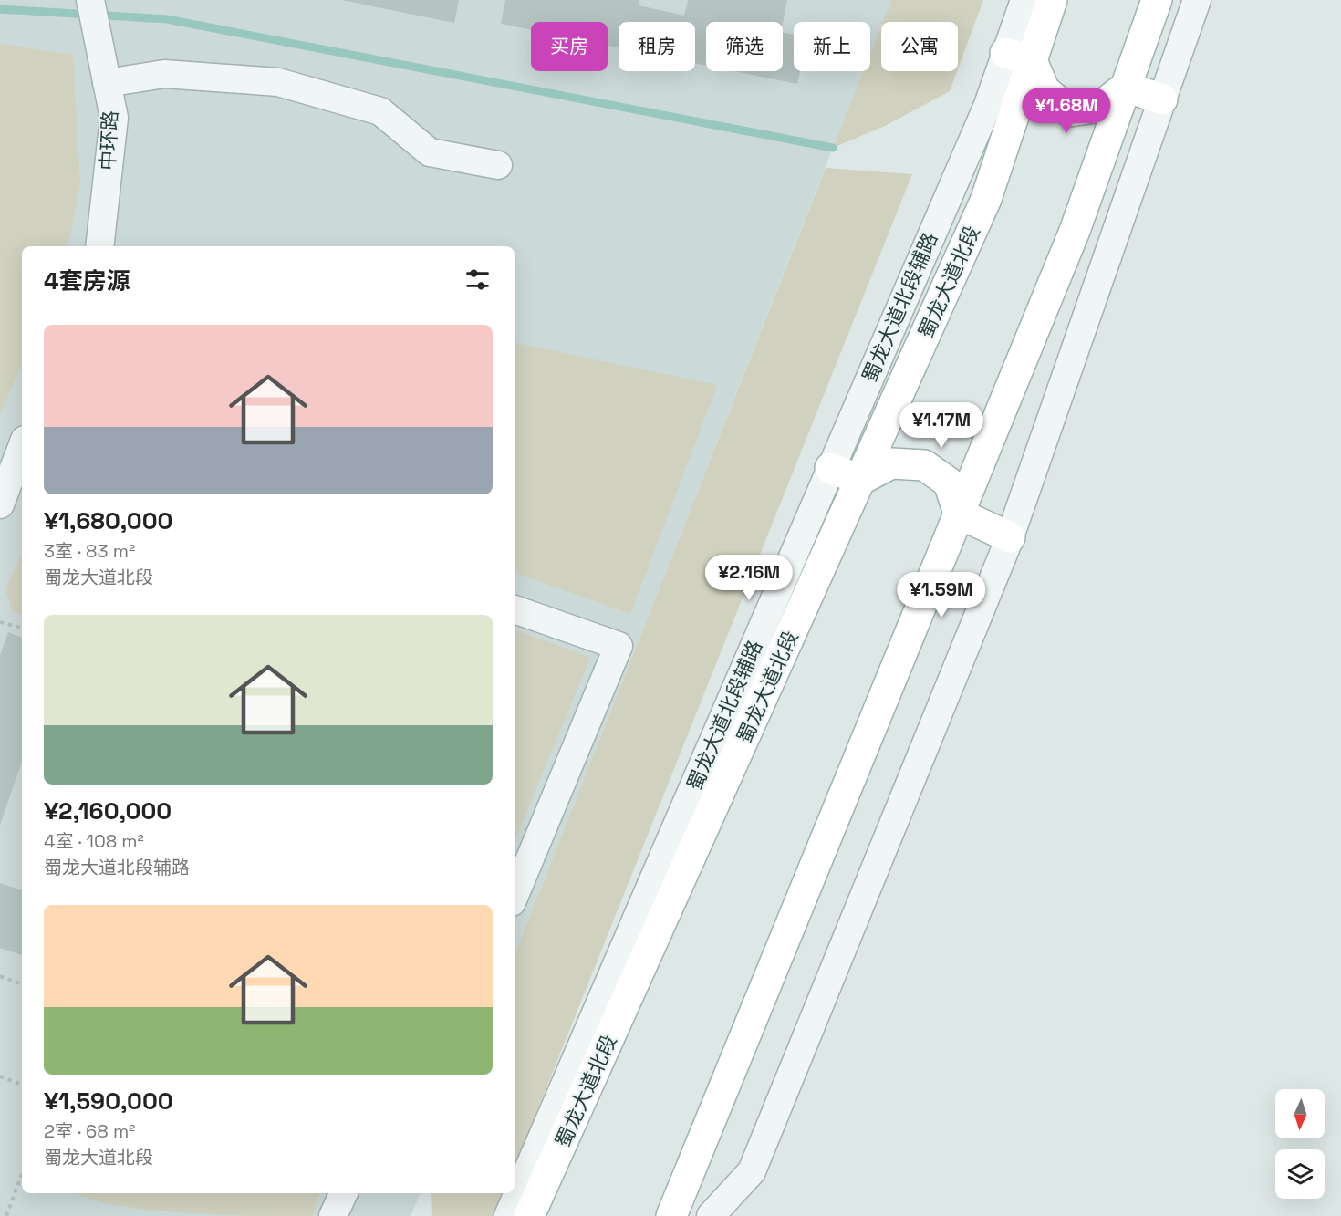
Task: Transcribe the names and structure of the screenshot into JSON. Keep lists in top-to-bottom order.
{
  "streets": {
    "main road": ["蜀龙大道北段"],
    "street": ["中环路", "蜀龙大道北段辅路"]
  },
  "crossings": [
    ["蜀龙大道北段", "蜀龙大道北段辅路"]
  ],
  "north": "bottom",
  "page": {
    "chip": [
      "买房",
      "租房",
      "筛选",
      "新上",
      "公寓"
    ],
    "price": [
      "¥1.68M",
      "¥1.17M",
      "¥2.16M",
      "¥1.59M"
    ],
    "heading": "4套房源",
    "list": [
      {
        "name": "¥1,680,000",
        "note": "3室 · 83 m² · 蜀龙大道北段"
      },
      {
        "name": "¥2,160,000",
        "note": "4室 · 108 m² · 蜀龙大道北段辅路"
      },
      {
        "name": "¥1,590,000",
        "note": "2室 · 68 m² · 蜀龙大道北段"
      }
    ]
  }
}
